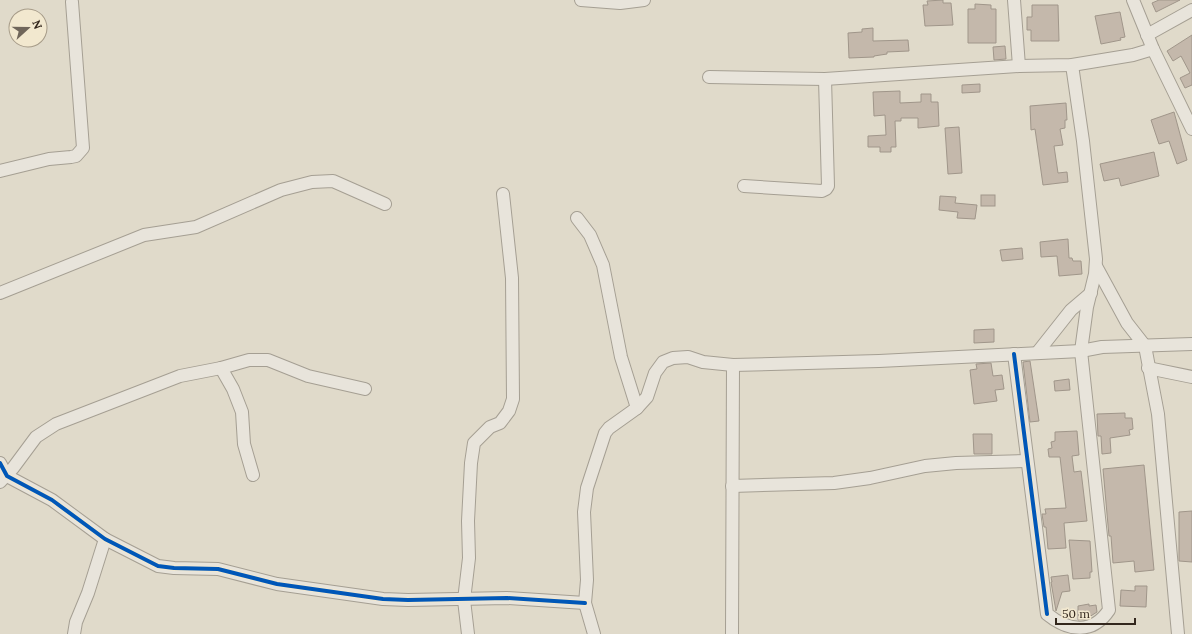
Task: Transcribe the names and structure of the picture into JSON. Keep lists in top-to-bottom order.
{
  "scale_bar": "50 m",
  "north": "right"
}
